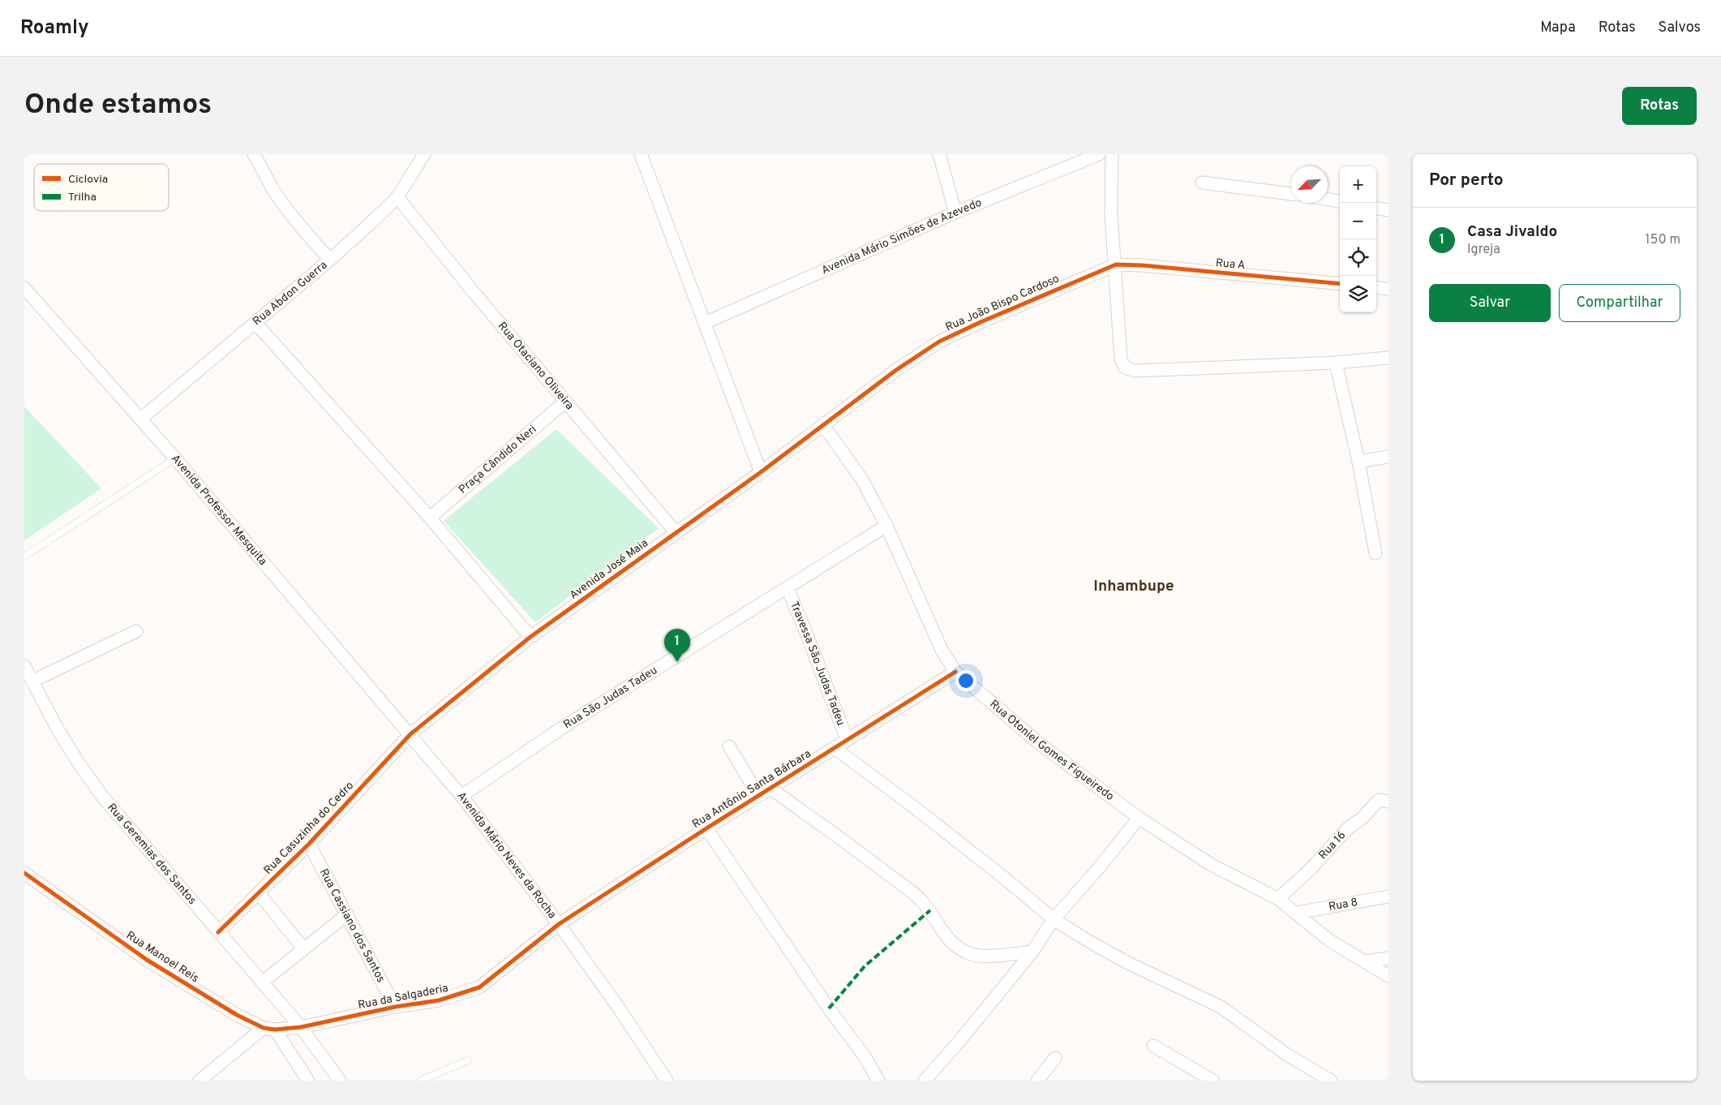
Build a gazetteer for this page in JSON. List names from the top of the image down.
{
  "streets": {
    "street": [
      "Avenida Mário Simões de Azevedo",
      "Rua A",
      "Rua Abdon Guerra",
      "Rua João Bispo Cardoso",
      "Rua Otaciano Oliveira",
      "Praça Cândido Neri",
      "Avenida Professor Mesquita",
      "Avenida José Maia",
      "Travessa São Judas Tadeu",
      "Rua São Judas Tadeu",
      "Rua Otoniel Gomes Figueiredo",
      "Rua Antônio Santa Bárbara",
      "Rua Casuzinha do Cedro",
      "Rua 16",
      "Rua Geremias dos Santos",
      "Avenida Mário Neves da Rocha",
      "Rua 8",
      "Rua Cassiano dos Santos",
      "Rua Manoel Reis",
      "Rua da Salgaderia"
    ]
  },
  "crossings": [
    ["Rua A", "Rua João Bispo Cardoso"],
    ["Rua Abdon Guerra", "Rua Otaciano Oliveira"],
    ["Rua Abdon Guerra", "Avenida Professor Mesquita"],
    ["Rua João Bispo Cardoso", "Avenida José Maia"],
    ["Rua João Bispo Cardoso", "Rua Otoniel Gomes Figueiredo"],
    ["Rua Otaciano Oliveira", "Praça Cândido Neri"],
    ["Rua Otaciano Oliveira", "Avenida José Maia"],
    ["Avenida Professor Mesquita", "Avenida José Maia"],
    ["Avenida Professor Mesquita", "Rua Casuzinha do Cedro"],
    ["Avenida Professor Mesquita", "Avenida Mário Neves da Rocha"],
    ["Avenida José Maia", "Rua Otoniel Gomes Figueiredo"],
    ["Avenida José Maia", "Rua Casuzinha do Cedro"],
    ["Avenida José Maia", "Avenida Mário Neves da Rocha"],
    ["Travessa São Judas Tadeu", "Rua São Judas Tadeu"],
    ["Travessa São Judas Tadeu", "Rua Antônio Santa Bárbara"],
    ["Rua São Judas Tadeu", "Rua Otoniel Gomes Figueiredo"],
    ["Rua São Judas Tadeu", "Avenida Mário Neves da Rocha"],
    ["Rua Otoniel Gomes Figueiredo", "Rua Antônio Santa Bárbara"],
    ["Rua Otoniel Gomes Figueiredo", "Rua 16"],
    ["Rua Otoniel Gomes Figueiredo", "Rua 8"],
    ["Rua Antônio Santa Bárbara", "Avenida Mário Neves da Rocha"],
    ["Rua Antônio Santa Bárbara", "Rua da Salgaderia"],
    ["Rua Casuzinha do Cedro", "Rua Geremias dos Santos"],
    ["Rua Casuzinha do Cedro", "Avenida Mário Neves da Rocha"],
    ["Rua Casuzinha do Cedro", "Rua Cassiano dos Santos"],
    ["Rua Geremias dos Santos", "Rua da Salgaderia"],
    ["Avenida Mário Neves da Rocha", "Rua da Salgaderia"],
    ["Rua Cassiano dos Santos", "Rua da Salgaderia"]
  ],
  "districts": ["Inhambupe"],
  "legend": ["Ciclovia", "Trilha"],
  "north": "bottom left",
  "page": {
    "header": "Roamly",
    "nav": ["Mapa", "Rotas", "Salvos"],
    "buttons": [
      "Rotas",
      ["Salvar", "Compartilhar"]
    ],
    "title": "Onde estamos",
    "heading": "Por perto",
    "map_buttons": ["+", "−"],
    "list": [
      {
        "mark": "1",
        "name": "Casa Jivaldo",
        "note": "Igreja",
        "value": "150 m"
      }
    ],
    "pins": "1"
  }
}
